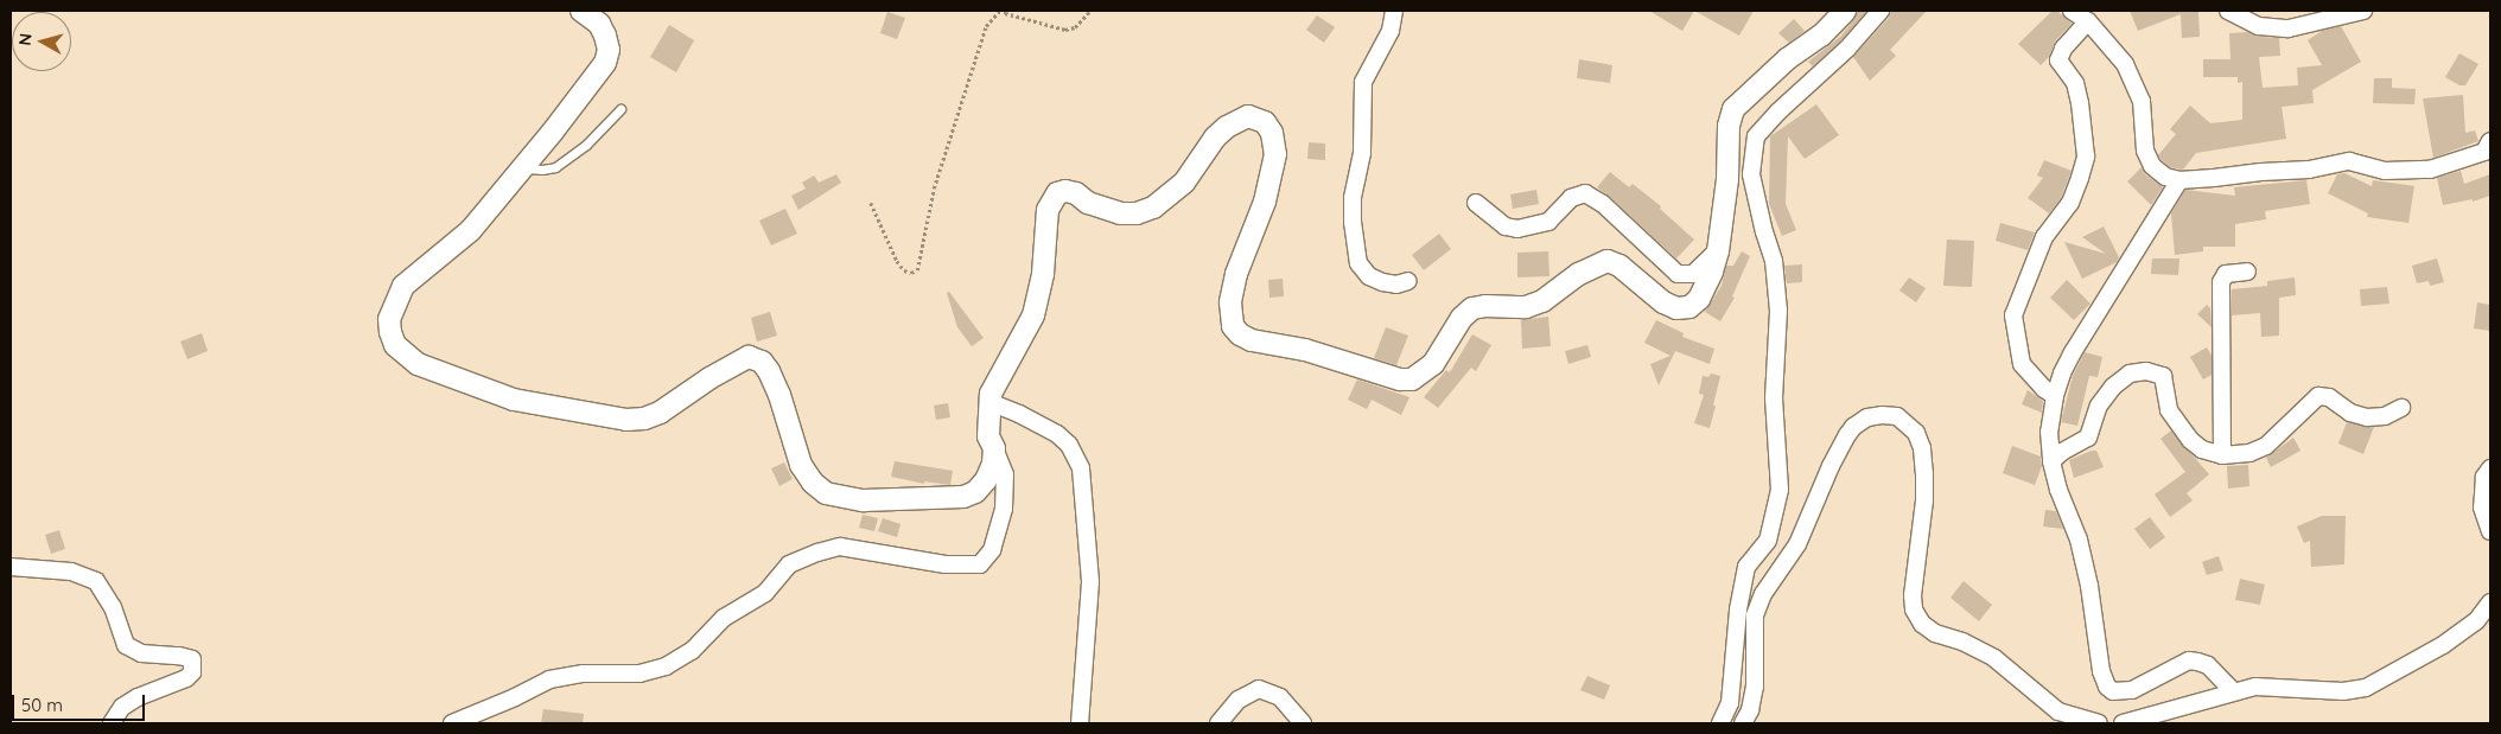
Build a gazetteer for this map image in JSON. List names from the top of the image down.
{
  "scale_bar": "50 m",
  "north": "left"
}
